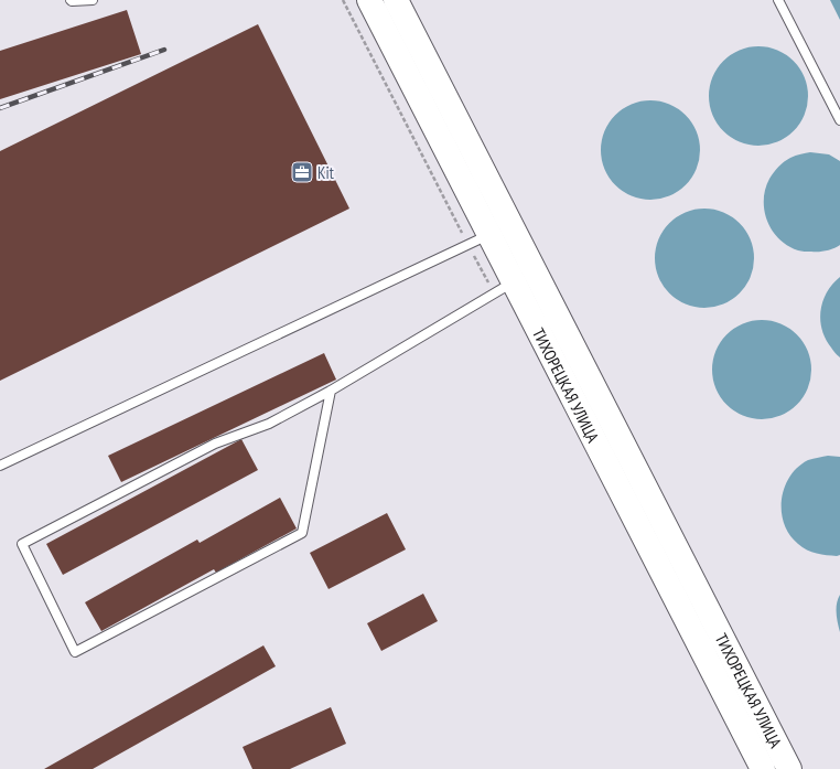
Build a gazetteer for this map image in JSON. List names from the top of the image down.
{
  "streets": {
    "main road": ["ТИХОРЕЦКАЯ УЛИЦА"]
  },
  "places": {
    "office": ["Kit"]
  }
}
